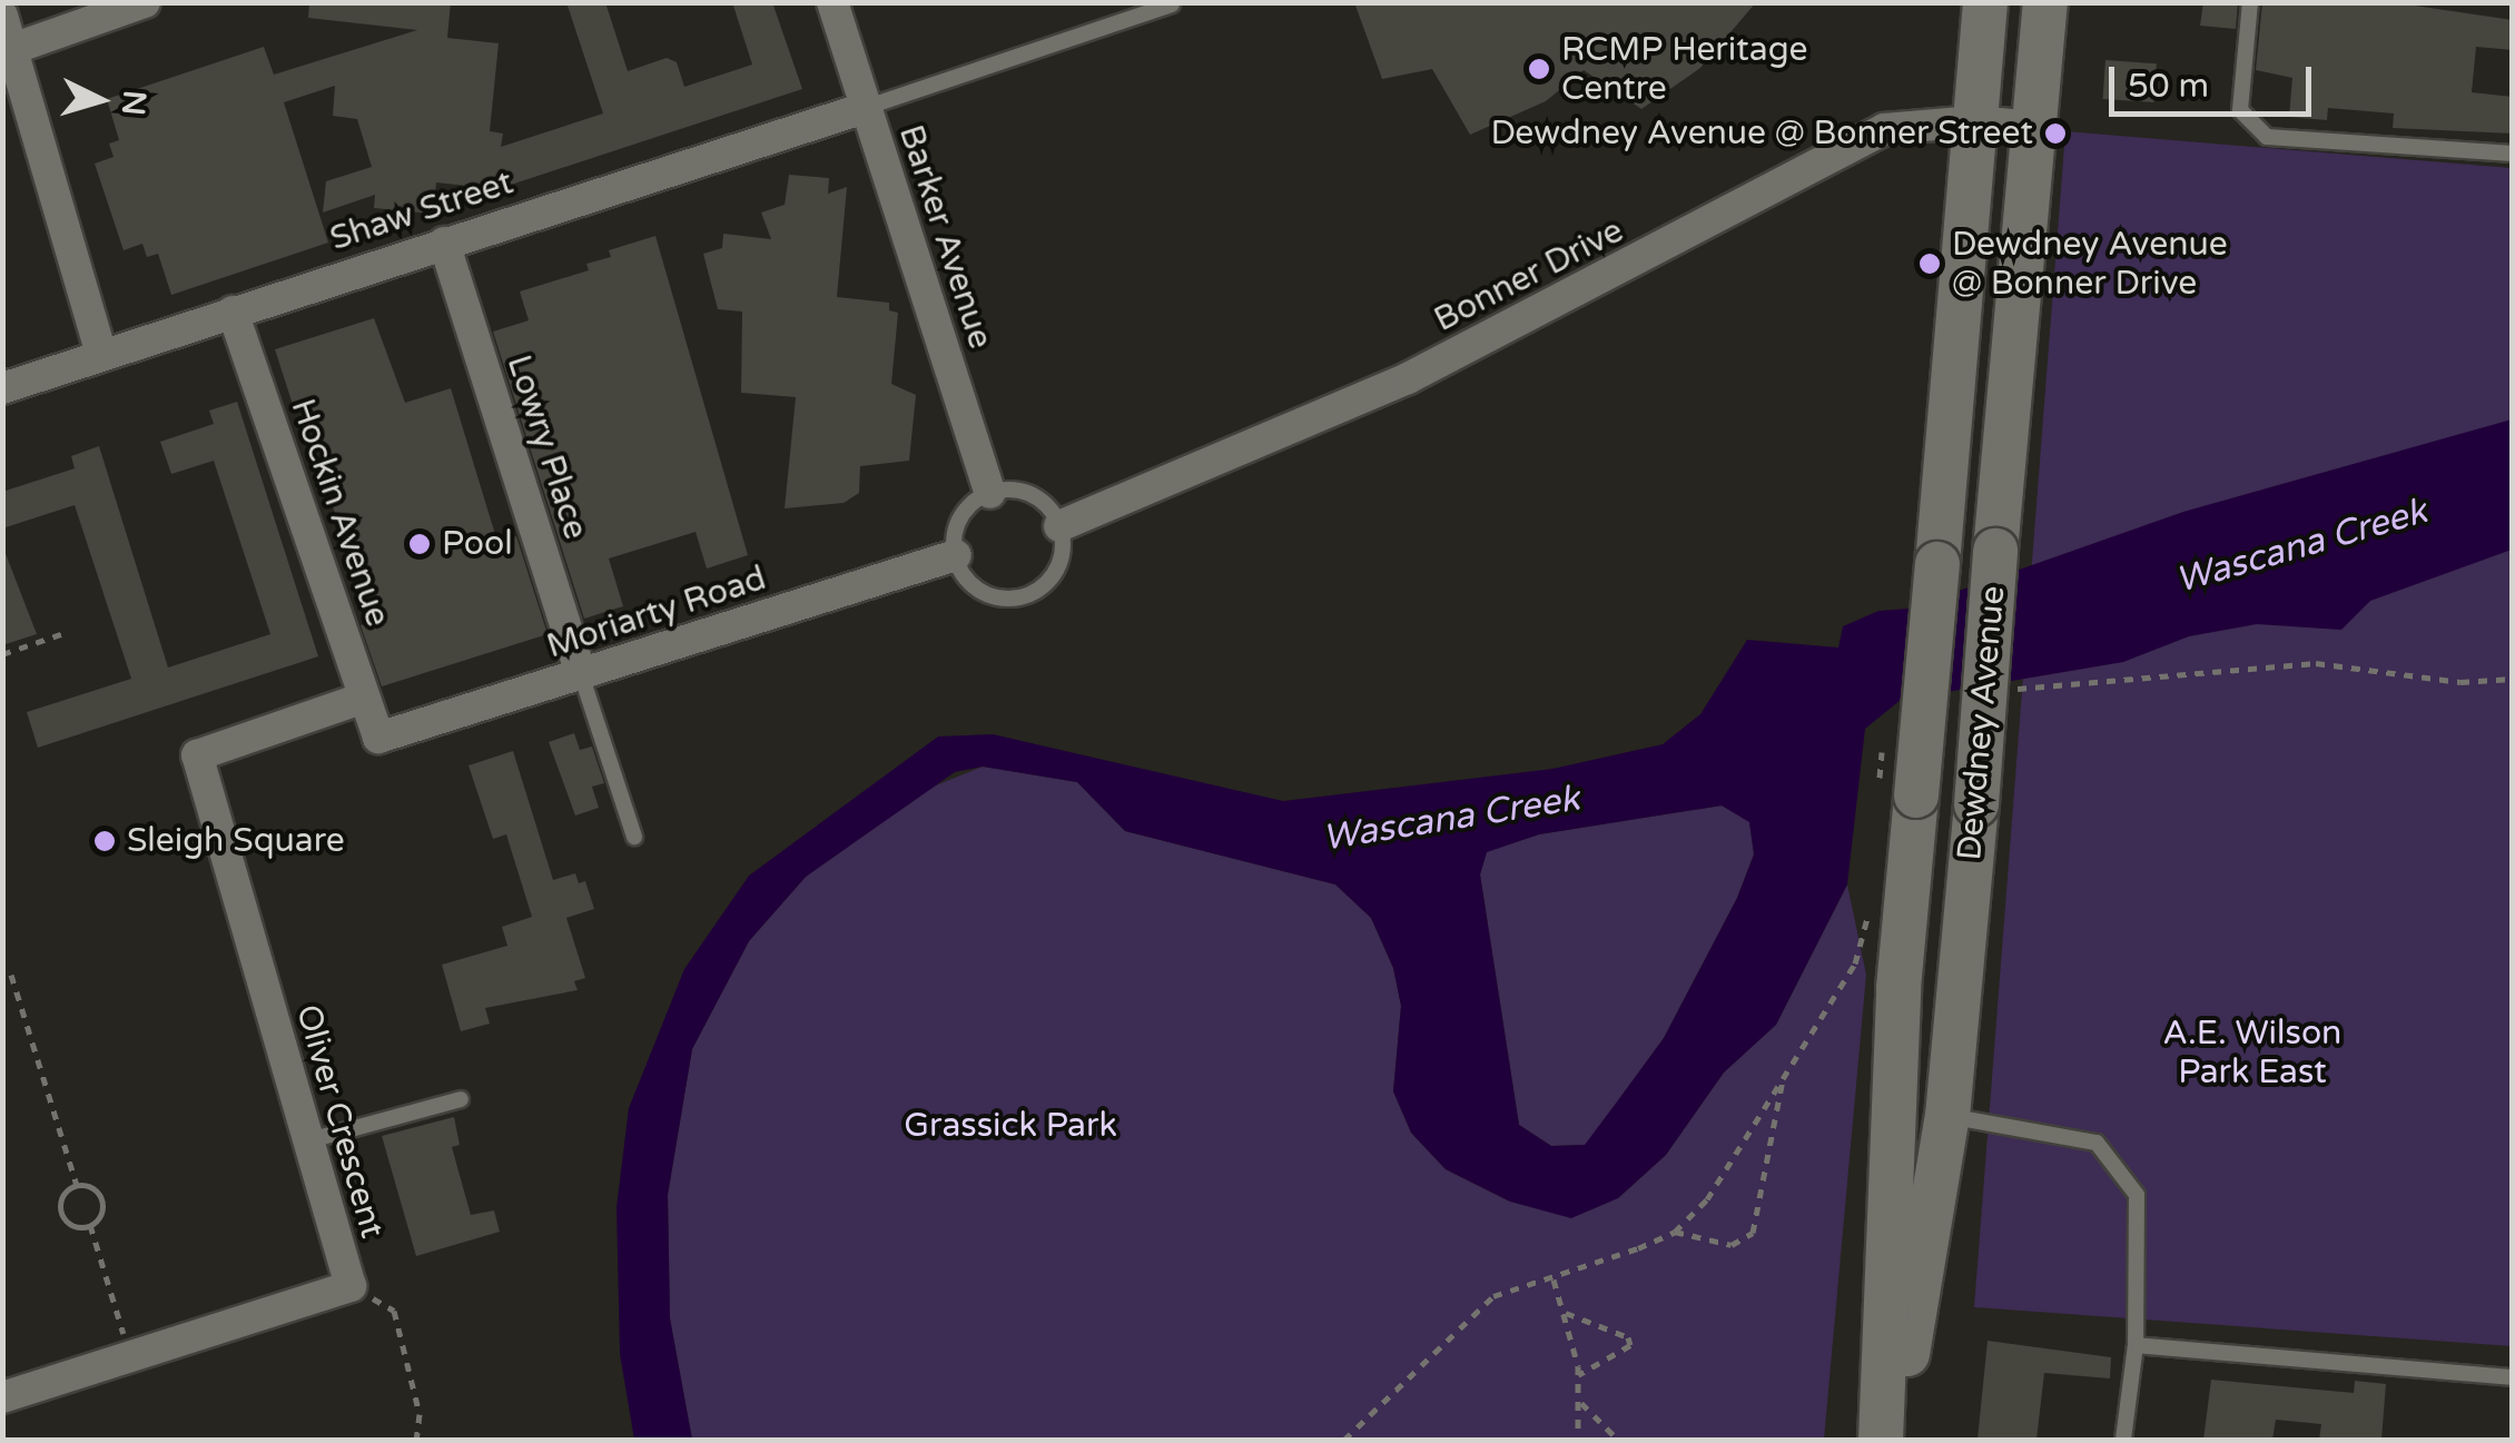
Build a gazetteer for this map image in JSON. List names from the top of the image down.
{
  "streets": {
    "main road": ["Dewdney Avenue"],
    "street": [
      "Shaw Street",
      "Barker Avenue",
      "Bonner Drive",
      "Lowry Place",
      "Hockin Avenue",
      "Moriarty Road",
      "Oliver Crescent"
    ]
  },
  "crossings": [
    ["Shaw Street", "Barker Avenue"],
    ["Shaw Street", "Lowry Place"],
    ["Shaw Street", "Hockin Avenue"],
    ["Barker Avenue", "Bonner Drive"],
    ["Barker Avenue", "Moriarty Road"],
    ["Bonner Drive", "Moriarty Road"],
    ["Bonner Drive", "Dewdney Avenue"],
    ["Lowry Place", "Moriarty Road"],
    ["Hockin Avenue", "Moriarty Road"],
    ["Hockin Avenue", "Oliver Crescent"]
  ],
  "water": ["Wascana Creek"],
  "parks": ["A.E. Wilson Park East", "Grassick Park"],
  "places": [
    "RCMP Heritage Centre",
    "Dewdney Avenue @ Bonner Street",
    "Dewdney Avenue @ Bonner Drive",
    "Pool",
    "Sleigh Square"
  ],
  "scale_bar": "50 m",
  "north": "right"
}
